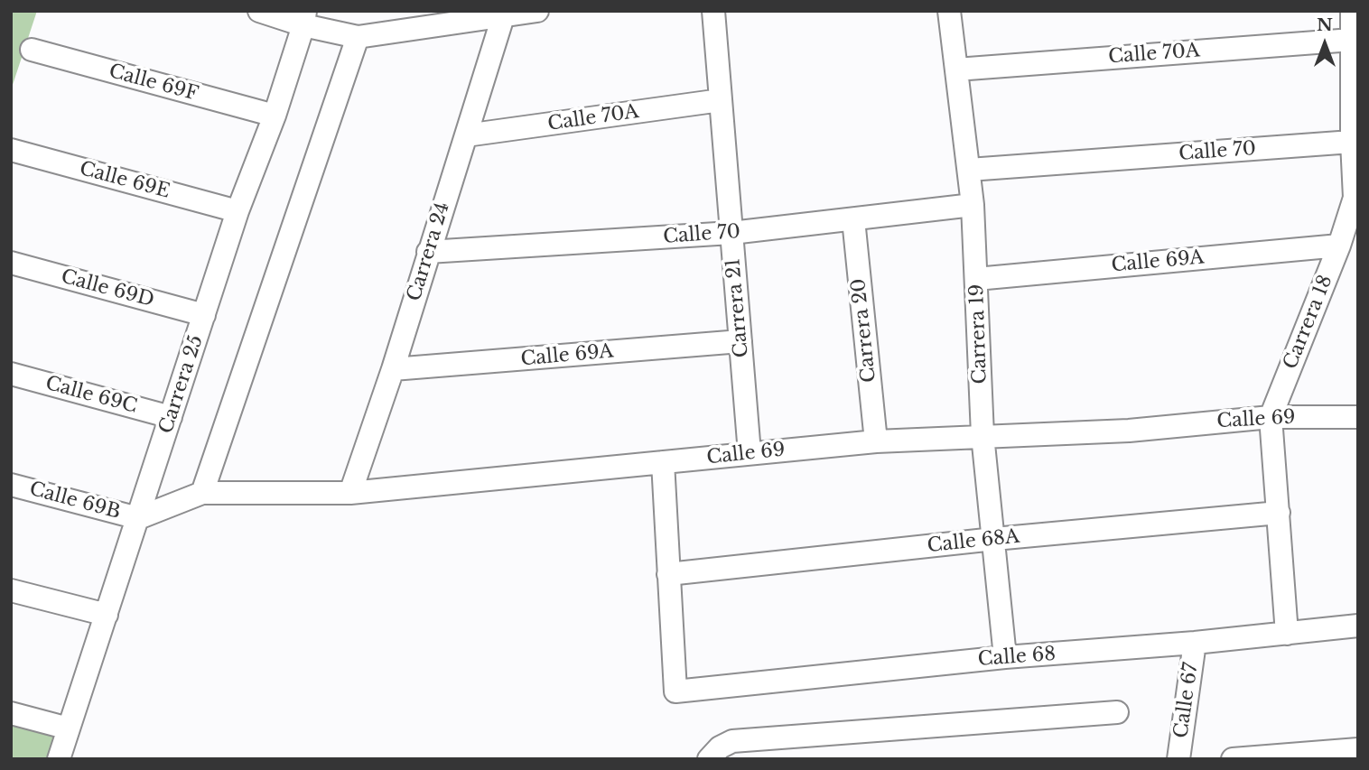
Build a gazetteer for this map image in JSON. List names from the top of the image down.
{
  "streets": {
    "street": [
      "Calle 70A",
      "Calle 69F",
      "Calle 70",
      "Calle 69E",
      "Carrera 24",
      "Calle 69A",
      "Calle 69D",
      "Carrera 21",
      "Carrera 18",
      "Carrera 20",
      "Carrera 19",
      "Carrera 25",
      "Calle 69C",
      "Calle 69",
      "Calle 69B",
      "Calle 68A",
      "Calle 68",
      "Calle 67"
    ]
  },
  "crossings": [
    ["Calle 70A", "Carrera 24"],
    ["Calle 70A", "Carrera 21"],
    ["Calle 70A", "Carrera 18"],
    ["Calle 70A", "Carrera 19"],
    ["Calle 69F", "Carrera 25"],
    ["Calle 70", "Carrera 24"],
    ["Calle 70", "Carrera 21"],
    ["Calle 70", "Carrera 18"],
    ["Calle 70", "Carrera 20"],
    ["Calle 70", "Carrera 19"],
    ["Calle 69E", "Carrera 25"],
    ["Carrera 24", "Calle 69A"],
    ["Carrera 24", "Calle 69"],
    ["Calle 69A", "Carrera 21"],
    ["Calle 69A", "Carrera 18"],
    ["Calle 69A", "Carrera 19"],
    ["Calle 69D", "Carrera 25"],
    ["Carrera 21", "Calle 69"],
    ["Carrera 18", "Calle 69"],
    ["Carrera 18", "Calle 68A"],
    ["Carrera 18", "Calle 68"],
    ["Carrera 20", "Calle 69"],
    ["Carrera 19", "Calle 69"],
    ["Carrera 19", "Calle 68A"],
    ["Carrera 19", "Calle 68"],
    ["Carrera 25", "Calle 69C"],
    ["Carrera 25", "Calle 69"],
    ["Carrera 25", "Calle 69B"],
    ["Calle 69", "Calle 69B"],
    ["Calle 68A", "Calle 68"],
    ["Calle 68", "Calle 67"]
  ],
  "north": "top"
}
